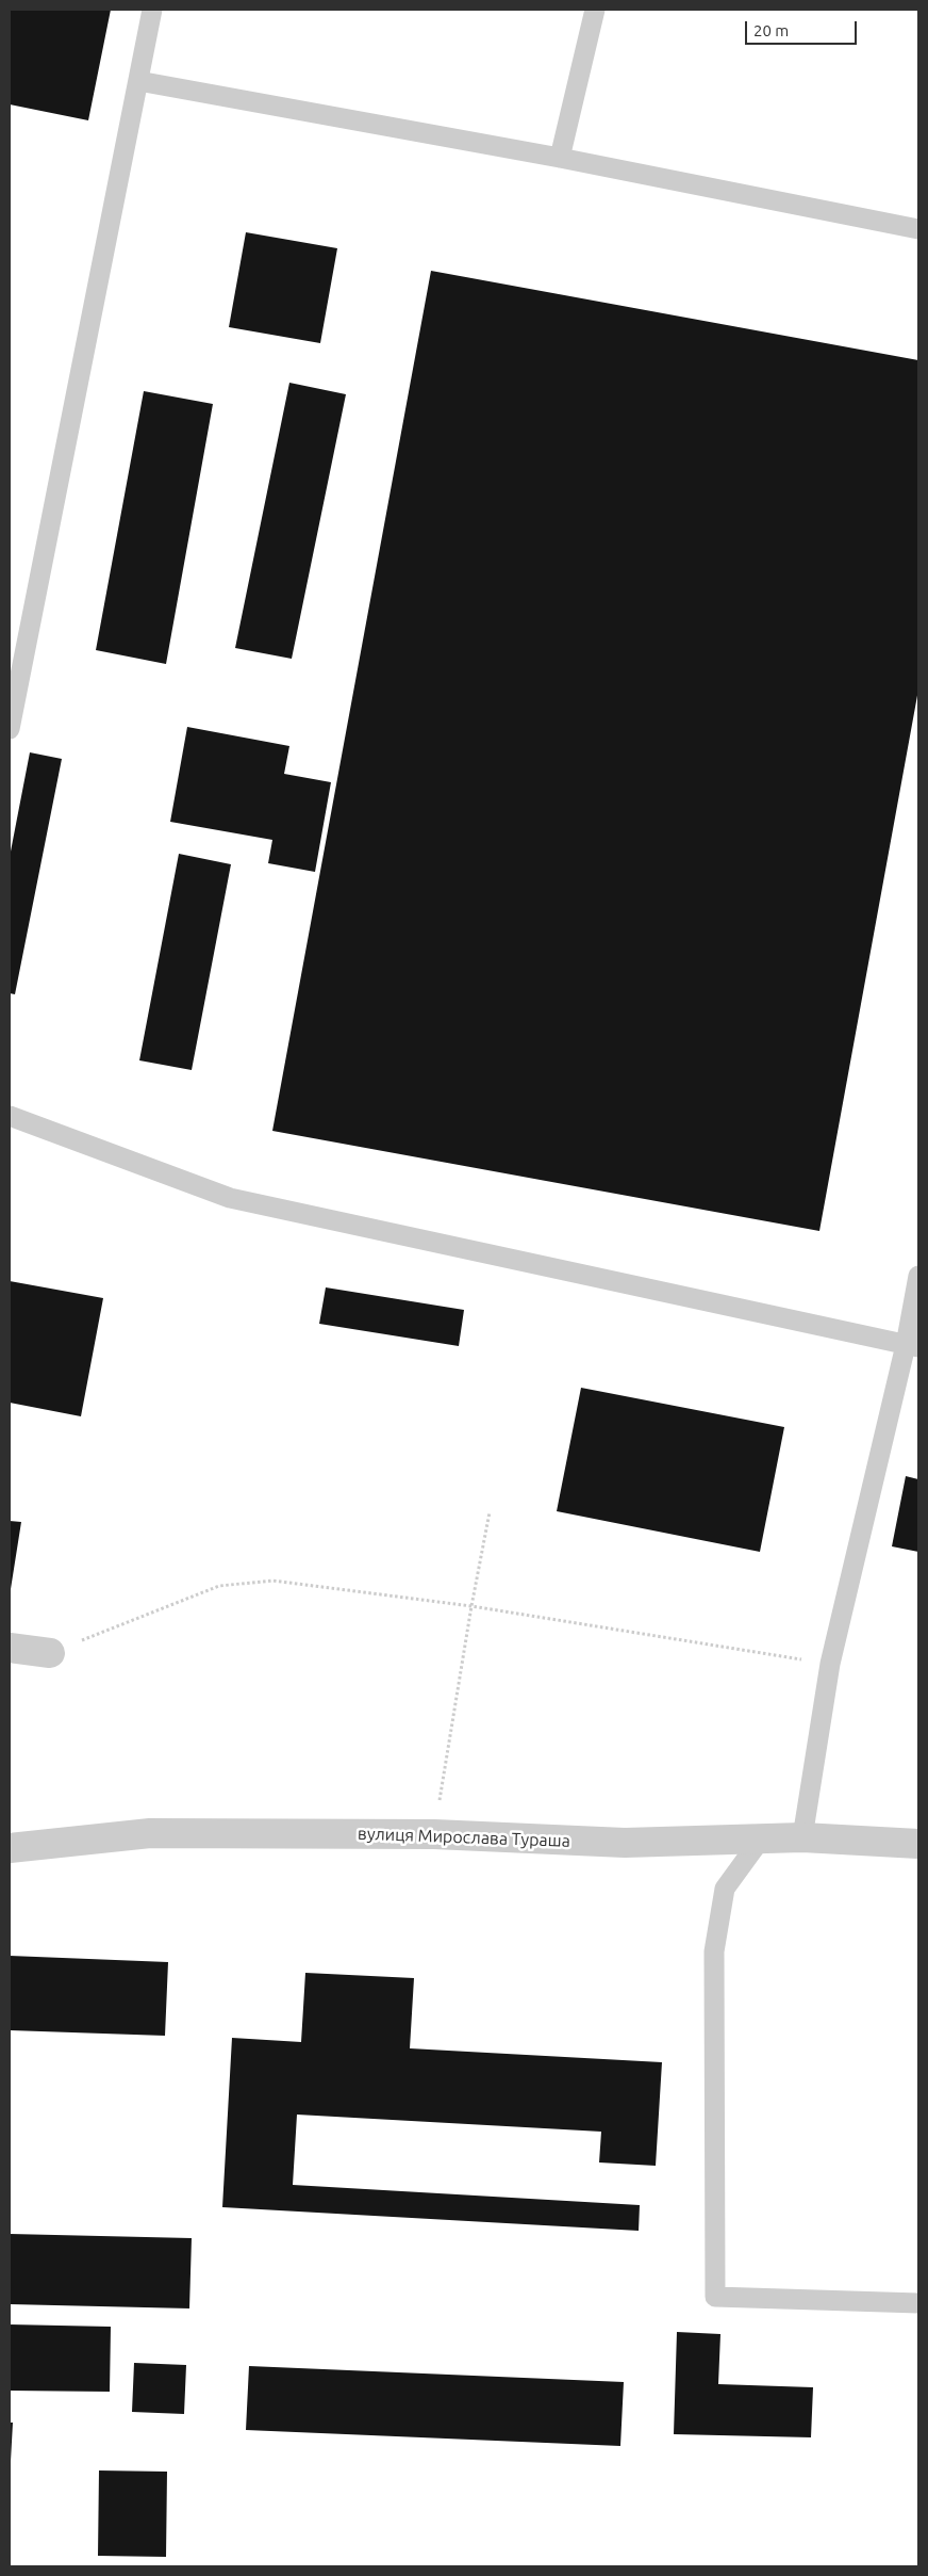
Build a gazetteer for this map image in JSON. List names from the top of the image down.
{
  "streets": {
    "street": ["вулиця Мирослава Тураша"]
  },
  "scale_bar": "20 m"
}
